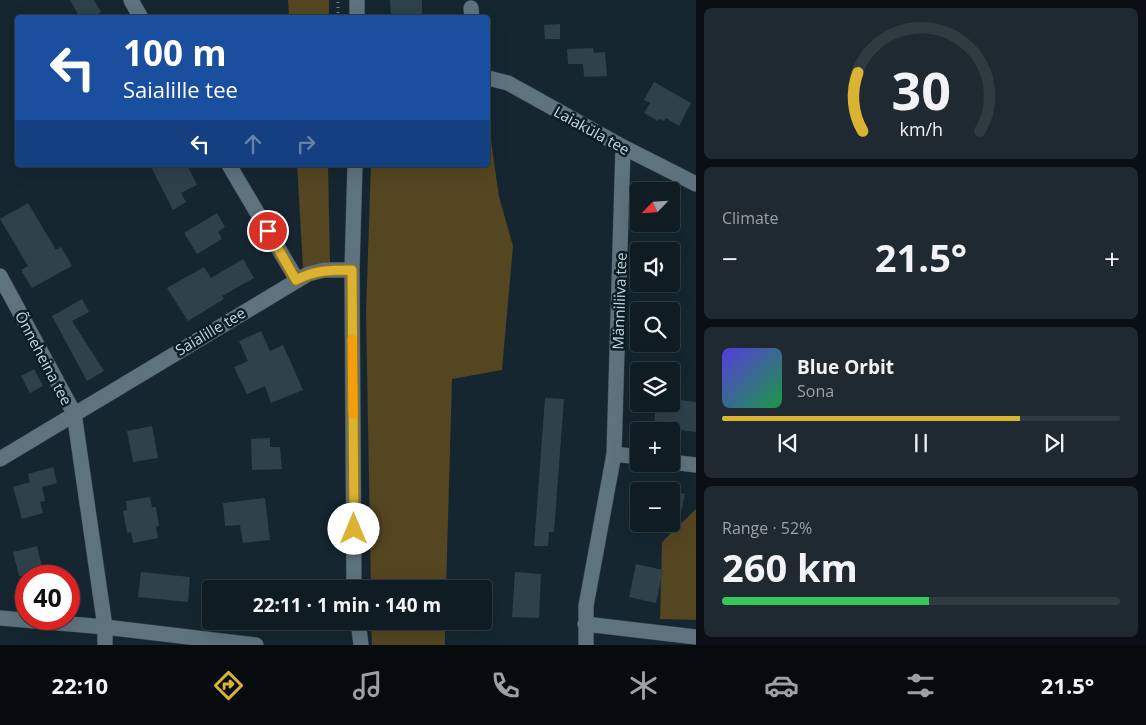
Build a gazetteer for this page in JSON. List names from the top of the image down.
{
  "streets": {
    "street": [
      "Laiaküla tee",
      "Männiliiva tee",
      "Saialille tee",
      "Õnneheina tee"
    ]
  },
  "crossings": [
    ["Laiaküla tee", "Männiliiva tee"],
    ["Saialille tee", "Õnneheina tee"]
  ],
  "north": "bottom left",
  "page": {
    "turn": ["100 m", "Saialille tee"],
    "tile": [
      "Climate",
      ["Range · 52%", "260 km"]
    ],
    "map_buttons": ["+", "−"],
    "heat": ["−", "21.5°", "+"],
    "song": ["Blue Orbit", "Sona"],
    "limit": "40",
    "trip": "22:11 · 1 min · 140 m",
    "tabs": ["22:10", "21.5°"],
    "gauge": ["30", "km/h"]
  }
}
